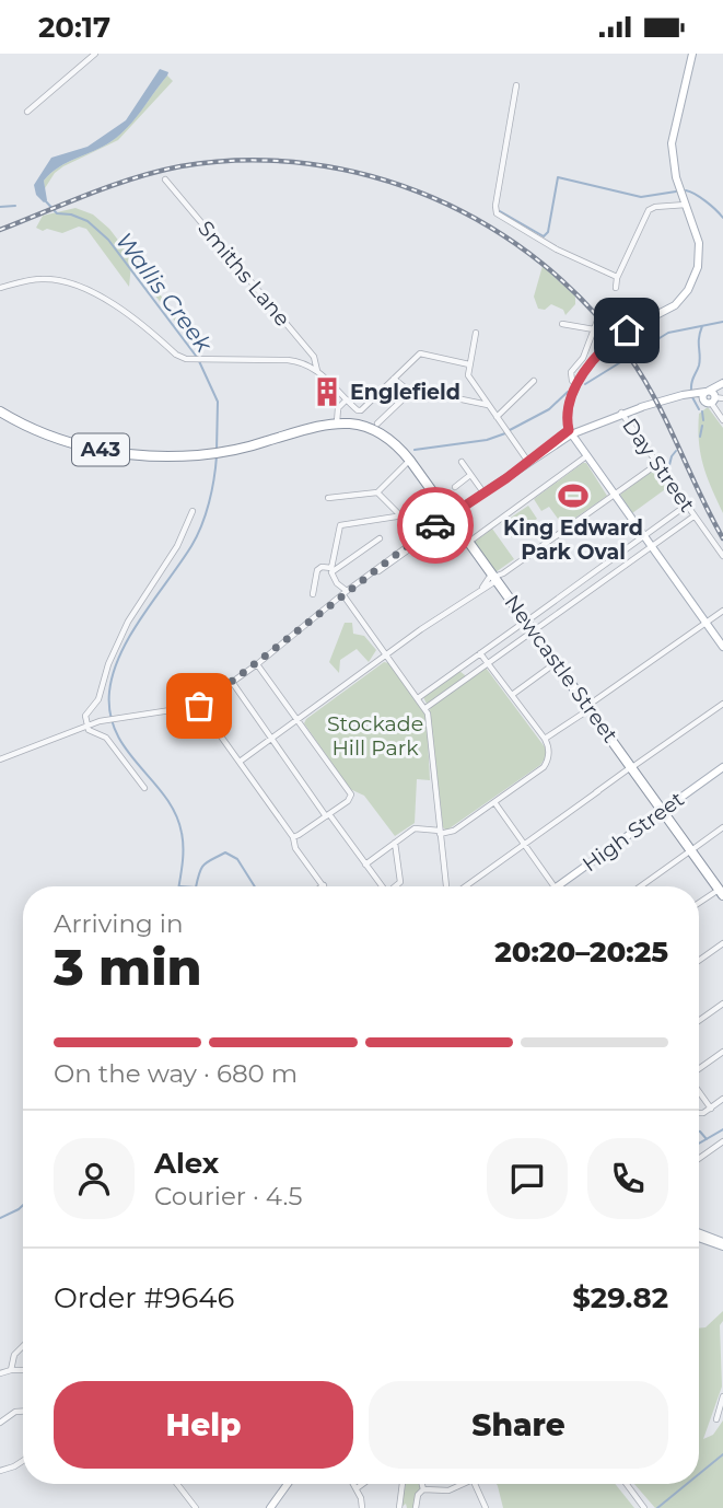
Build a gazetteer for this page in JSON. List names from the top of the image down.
{
  "streets": {
    "highway": ["A43", "Newcastle Street"],
    "main road": ["High Street"],
    "street": ["Smiths Lane", "Day Street"]
  },
  "crossings": [
    ["A43", "Newcastle Street"],
    ["Newcastle Street", "High Street"]
  ],
  "water": ["Wallis Creek"],
  "parks": ["Stockade Hill Park"],
  "places": {
    "building": ["Englefield"],
    "sports": ["King Edward Park Oval"]
  },
  "page": {
    "status": "20:17",
    "heading": ["3 min", "Arriving in", "20:20–20:25"],
    "panel": [
      "Alex",
      "Courier · 4.5",
      "Order #9646",
      "$29.82"
    ],
    "bar": "On the way · 680 m",
    "buttons": ["Help", "Share"]
  }
}
